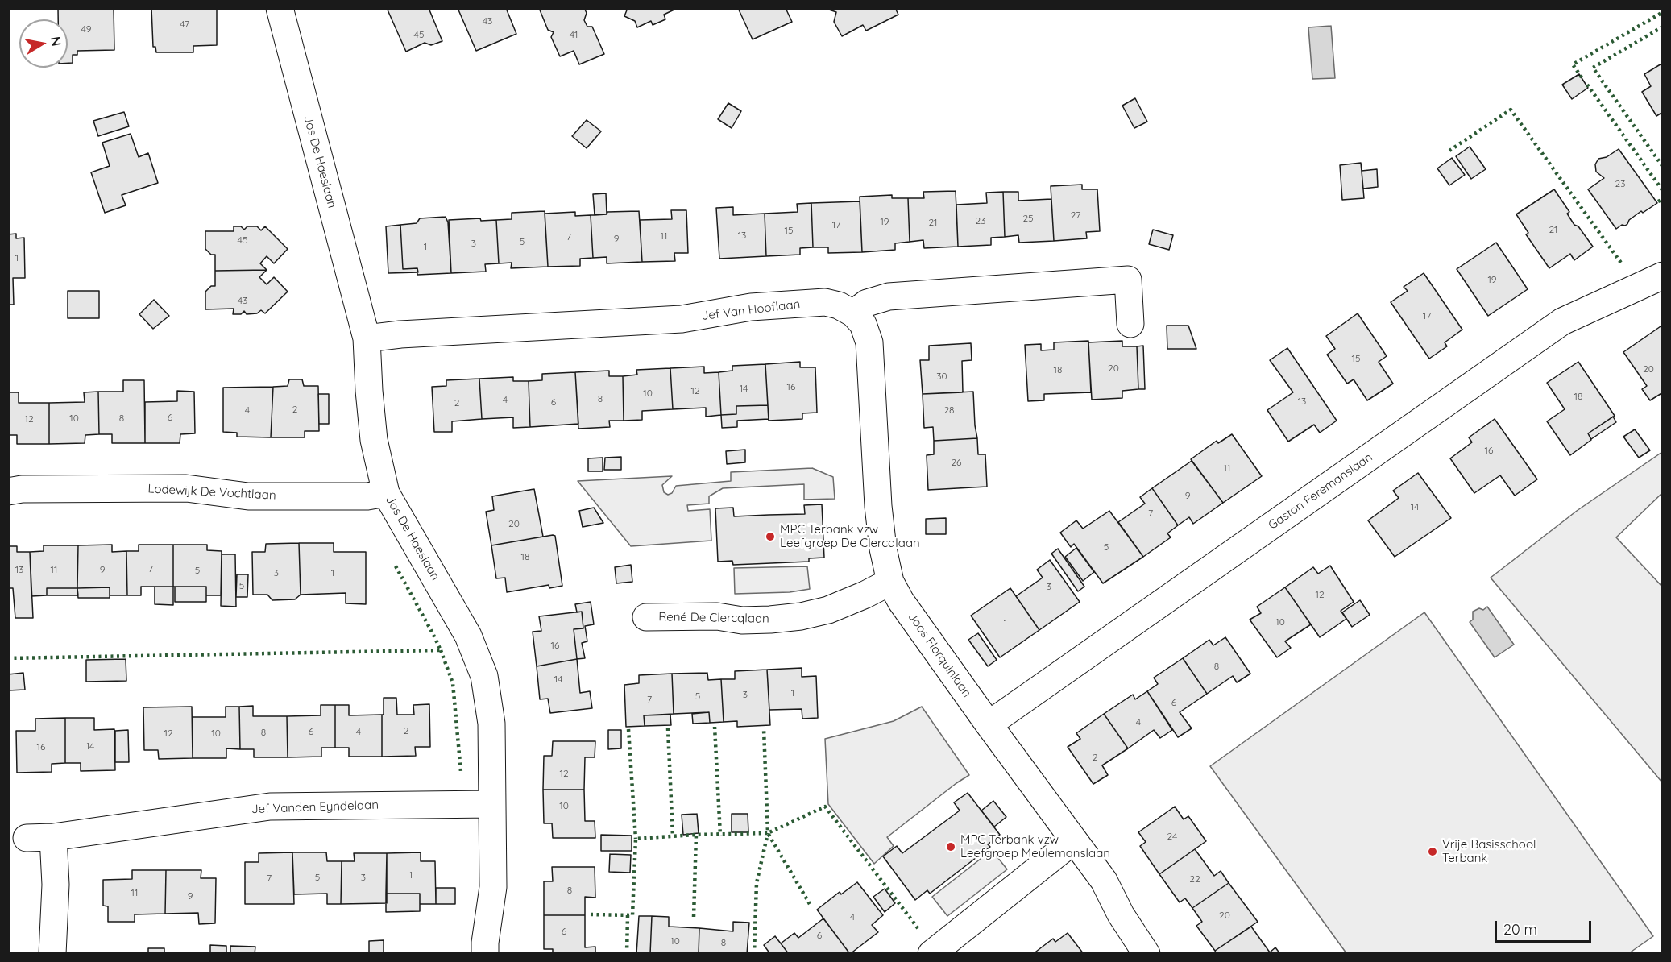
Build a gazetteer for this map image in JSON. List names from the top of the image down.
{
  "streets": {
    "street": [
      "Jos De Haeslaan",
      "Jef Van Hooflaan",
      "Gaston Feremanslaan",
      "Lodewijk De Vochtlaan",
      "René De Clercqlaan",
      "Joos Florquinlaan",
      "Jef Vanden Eyndelaan"
    ]
  },
  "crossings": [
    ["Jos De Haeslaan", "Jef Van Hooflaan"],
    ["Jos De Haeslaan", "Lodewijk De Vochtlaan"],
    ["Jos De Haeslaan", "Jef Vanden Eyndelaan"],
    ["Jef Van Hooflaan", "Joos Florquinlaan"],
    ["Gaston Feremanslaan", "Joos Florquinlaan"],
    ["René De Clercqlaan", "Joos Florquinlaan"]
  ],
  "places": ["MPC Terbank vzw Leefgroep De Clercqlaan", "MPC Terbank vzw Leefgroep Meulemanslaan", "Vrije Basisschool Terbank"],
  "house_numbers": [
    "43",
    "47",
    "49",
    "45",
    "41",
    "23",
    "27",
    "25",
    "23",
    "19",
    "21",
    "17",
    "21",
    "15",
    "13",
    "11",
    "7",
    "9",
    "45",
    "5",
    "3",
    "1",
    "1",
    "19",
    "43",
    "17",
    "15",
    "20",
    "20",
    "18",
    "30",
    "16",
    "14",
    "12",
    "10",
    "18",
    "8",
    "4",
    "13",
    "6",
    "2",
    "2",
    "4",
    "28",
    "6",
    "10",
    "8",
    "12",
    "16",
    "26",
    "11",
    "9",
    "14",
    "7",
    "20",
    "5",
    "18",
    "7",
    "13",
    "11",
    "9",
    "5",
    "3",
    "1",
    "5",
    "3",
    "12",
    "10",
    "1",
    "16",
    "8",
    "14",
    "1",
    "3",
    "5",
    "7",
    "6",
    "4",
    "2",
    "6",
    "4",
    "8",
    "12",
    "10",
    "14",
    "16",
    "2",
    "12",
    "10",
    "24",
    "1",
    "5",
    "3",
    "7",
    "22",
    "8",
    "11",
    "9",
    "20",
    "4",
    "6",
    "6",
    "10",
    "8"
  ],
  "scale_bar": "20 m",
  "north": "right"
}
